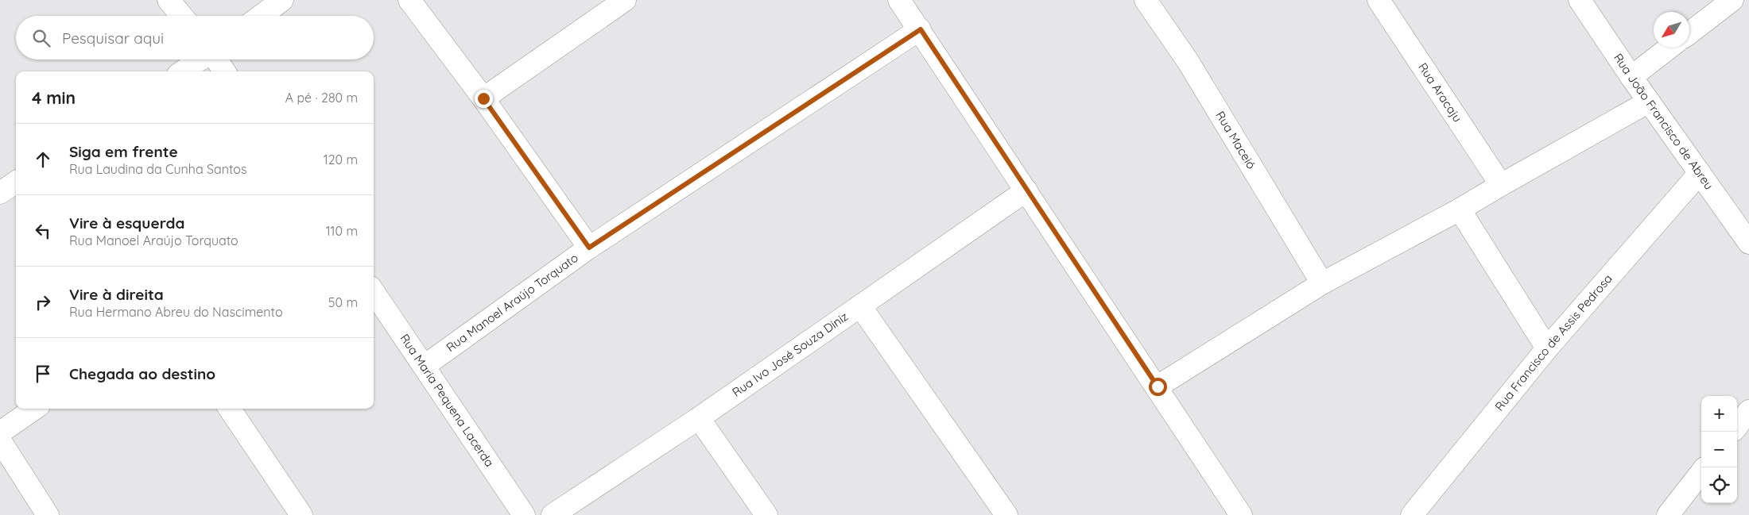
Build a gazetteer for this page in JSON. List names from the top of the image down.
{
  "streets": {
    "street": [
      "Rua Aracaju",
      "Rua João Francisco de Abreu",
      "Rua Maceió",
      "Rua Manoel Araújo Torquato",
      "Rua Francisco de Assis Pedrosa",
      "Rua Ivo José Souza Diniz",
      "Rua Maria Pequena Lacerda"
    ]
  },
  "crossings": [
    ["Rua João Francisco de Abreu", "Rua Francisco de Assis Pedrosa"],
    ["Rua Manoel Araújo Torquato", "Rua Maria Pequena Lacerda"]
  ],
  "north": "bottom left",
  "page": {
    "search": "Pesquisar aqui",
    "heading": ["4 min", "A pé · 280 m"],
    "list": [
      ["Siga em frente", "Rua Laudina da Cunha Santos", "120 m"],
      ["Vire à esquerda", "Rua Manoel Araújo Torquato", "110 m"],
      ["Vire à direita", "Rua Hermano Abreu do Nascimento", "50 m"],
      "Chegada ao destino"
    ],
    "map_buttons": ["+", "−"]
  }
}
